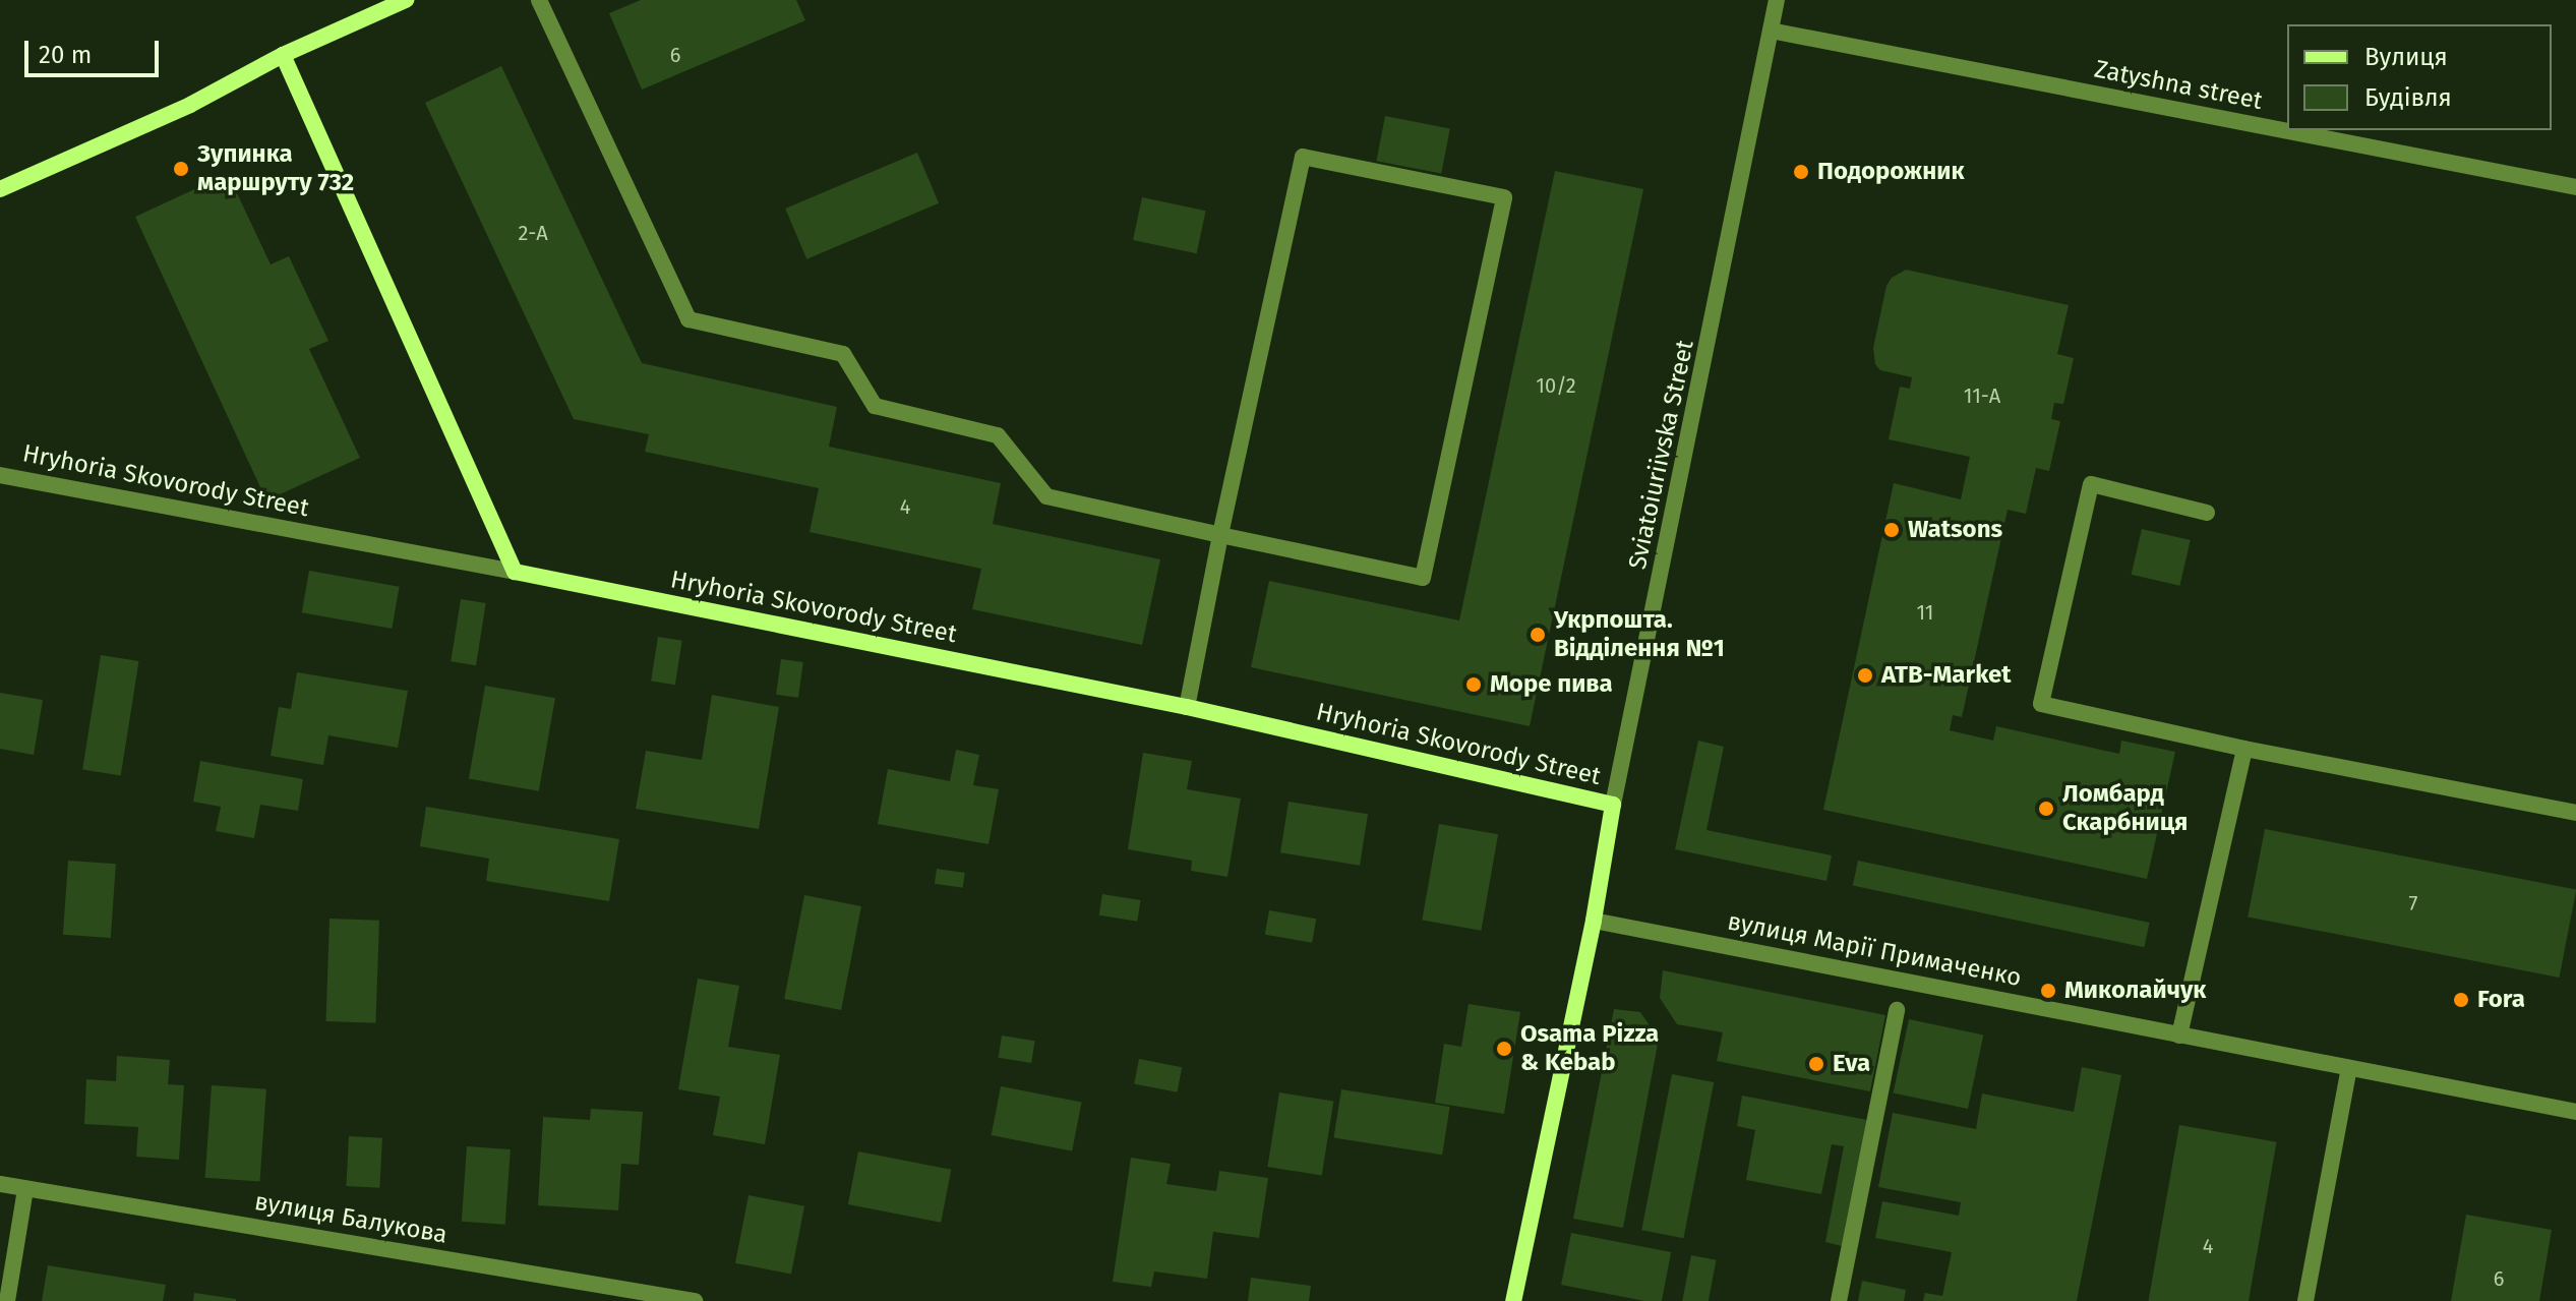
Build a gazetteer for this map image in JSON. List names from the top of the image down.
{
  "streets": {
    "street": [
      "Zatyshna street",
      "Sviatoiuriivska Street",
      "Hryhoria Skovorody Street",
      "вулиця Марії Примаченко",
      "вулиця Балукова"
    ]
  },
  "crossings": [
    ["Zatyshna street", "Sviatoiuriivska Street"],
    ["Sviatoiuriivska Street", "Hryhoria Skovorody Street"],
    ["Sviatoiuriivska Street", "вулиця Марії Примаченко"]
  ],
  "places": [
    "Зупинка маршруту 732",
    "Подорожник",
    "Watsons",
    "Укрпошта. Відділення №1",
    "ATB-Market",
    "Море пива",
    "Ломбард Скарбниця",
    "Миколайчук",
    "Fora",
    "Osama Pizza & Kebab",
    "Eva"
  ],
  "house_numbers": [
    "6",
    "2-А",
    "10/2",
    "11-А",
    "4",
    "11",
    "7",
    "4",
    "6"
  ],
  "legend": ["Вулиця", "Будівля"],
  "scale_bar": "20 m"
}
